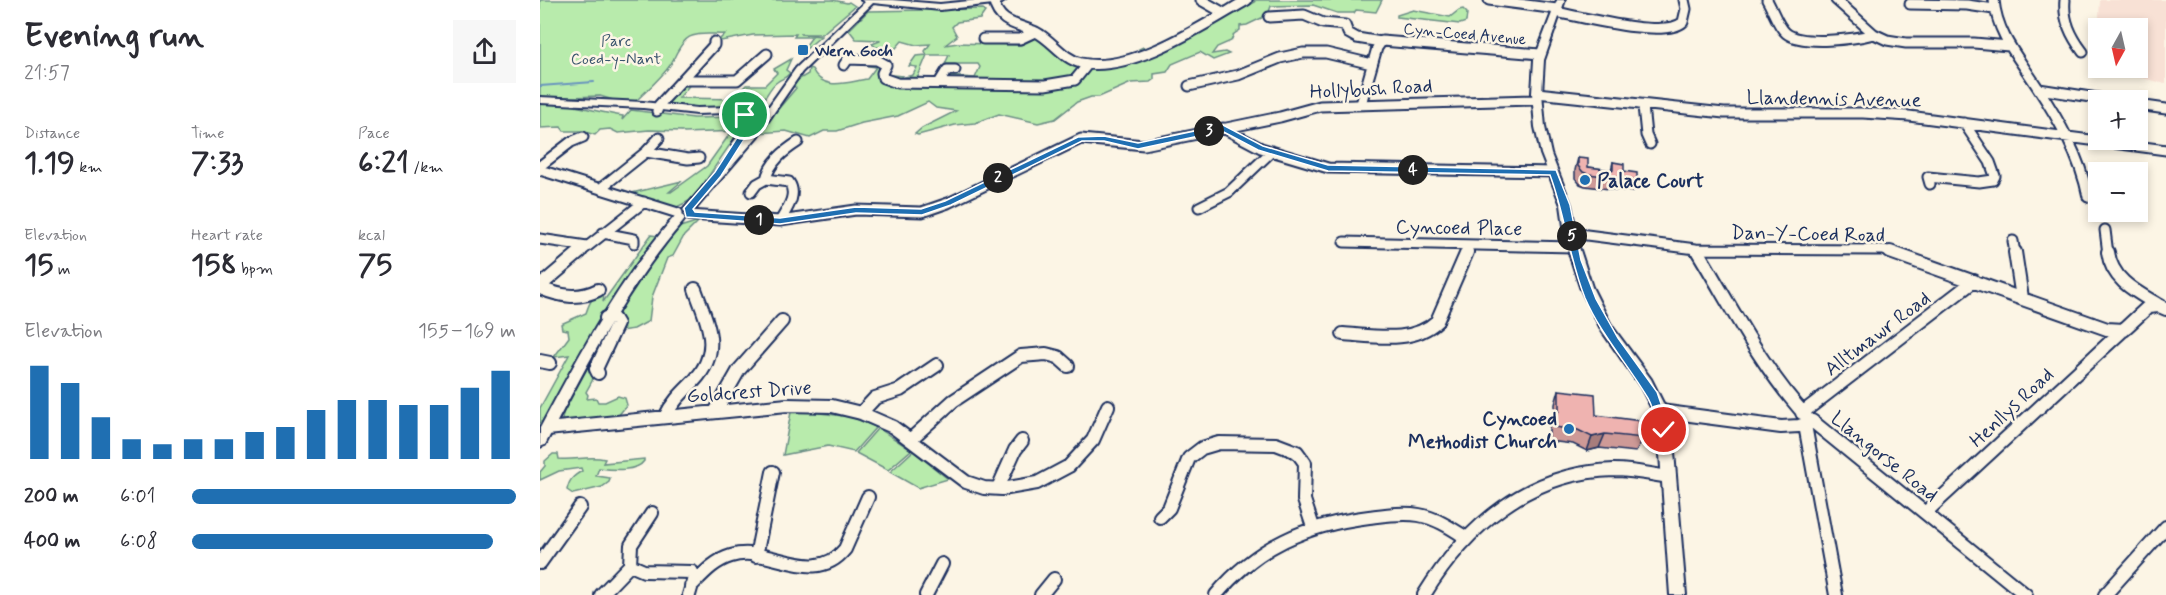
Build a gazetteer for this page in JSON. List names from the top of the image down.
{
  "streets": {
    "street": [
      "Cyn-Coed Avenue",
      "Hollybush Road",
      "Llandennis Avenue",
      "Cyncoed Place",
      "Dan-Y-Coed Road",
      "Alltmawr Road",
      "Goldcrest Drive",
      "Henllys Road",
      "Llangorse Road"
    ]
  },
  "crossings": [
    ["Cyn-Coed Avenue", "Hollybush Road"],
    ["Hollybush Road", "Llandennis Avenue"],
    ["Dan-Y-Coed Road", "Alltmawr Road"],
    ["Dan-Y-Coed Road", "Henllys Road"],
    ["Alltmawr Road", "Llangorse Road"],
    ["Henllys Road", "Llangorse Road"]
  ],
  "parks": ["Parc Coed-y-Nant"],
  "places": {
    "transit": ["Wern Goch"],
    "other": ["Palace Court", "Cyncoed Methodist Church"]
  },
  "north": "bottom",
  "page": {
    "heading": ["Evening run", "21:57"],
    "map_buttons": ["+", "−"],
    "stats": [
      ["Distance", "1.19 km"],
      ["Time", "7:33"],
      ["Pace", "6:21 /km"],
      ["Elevation", "15 m"],
      ["Heart rate", "158 bpm"],
      ["kcal", "75"]
    ],
    "pins": [
      "3",
      "4",
      "2",
      "1",
      "5"
    ],
    "chart": ["Elevation", "155–169 m"],
    "list": [
      {
        "name": "200 m",
        "note": "6:01"
      },
      {
        "name": "400 m",
        "note": "6:08"
      }
    ]
  }
}
